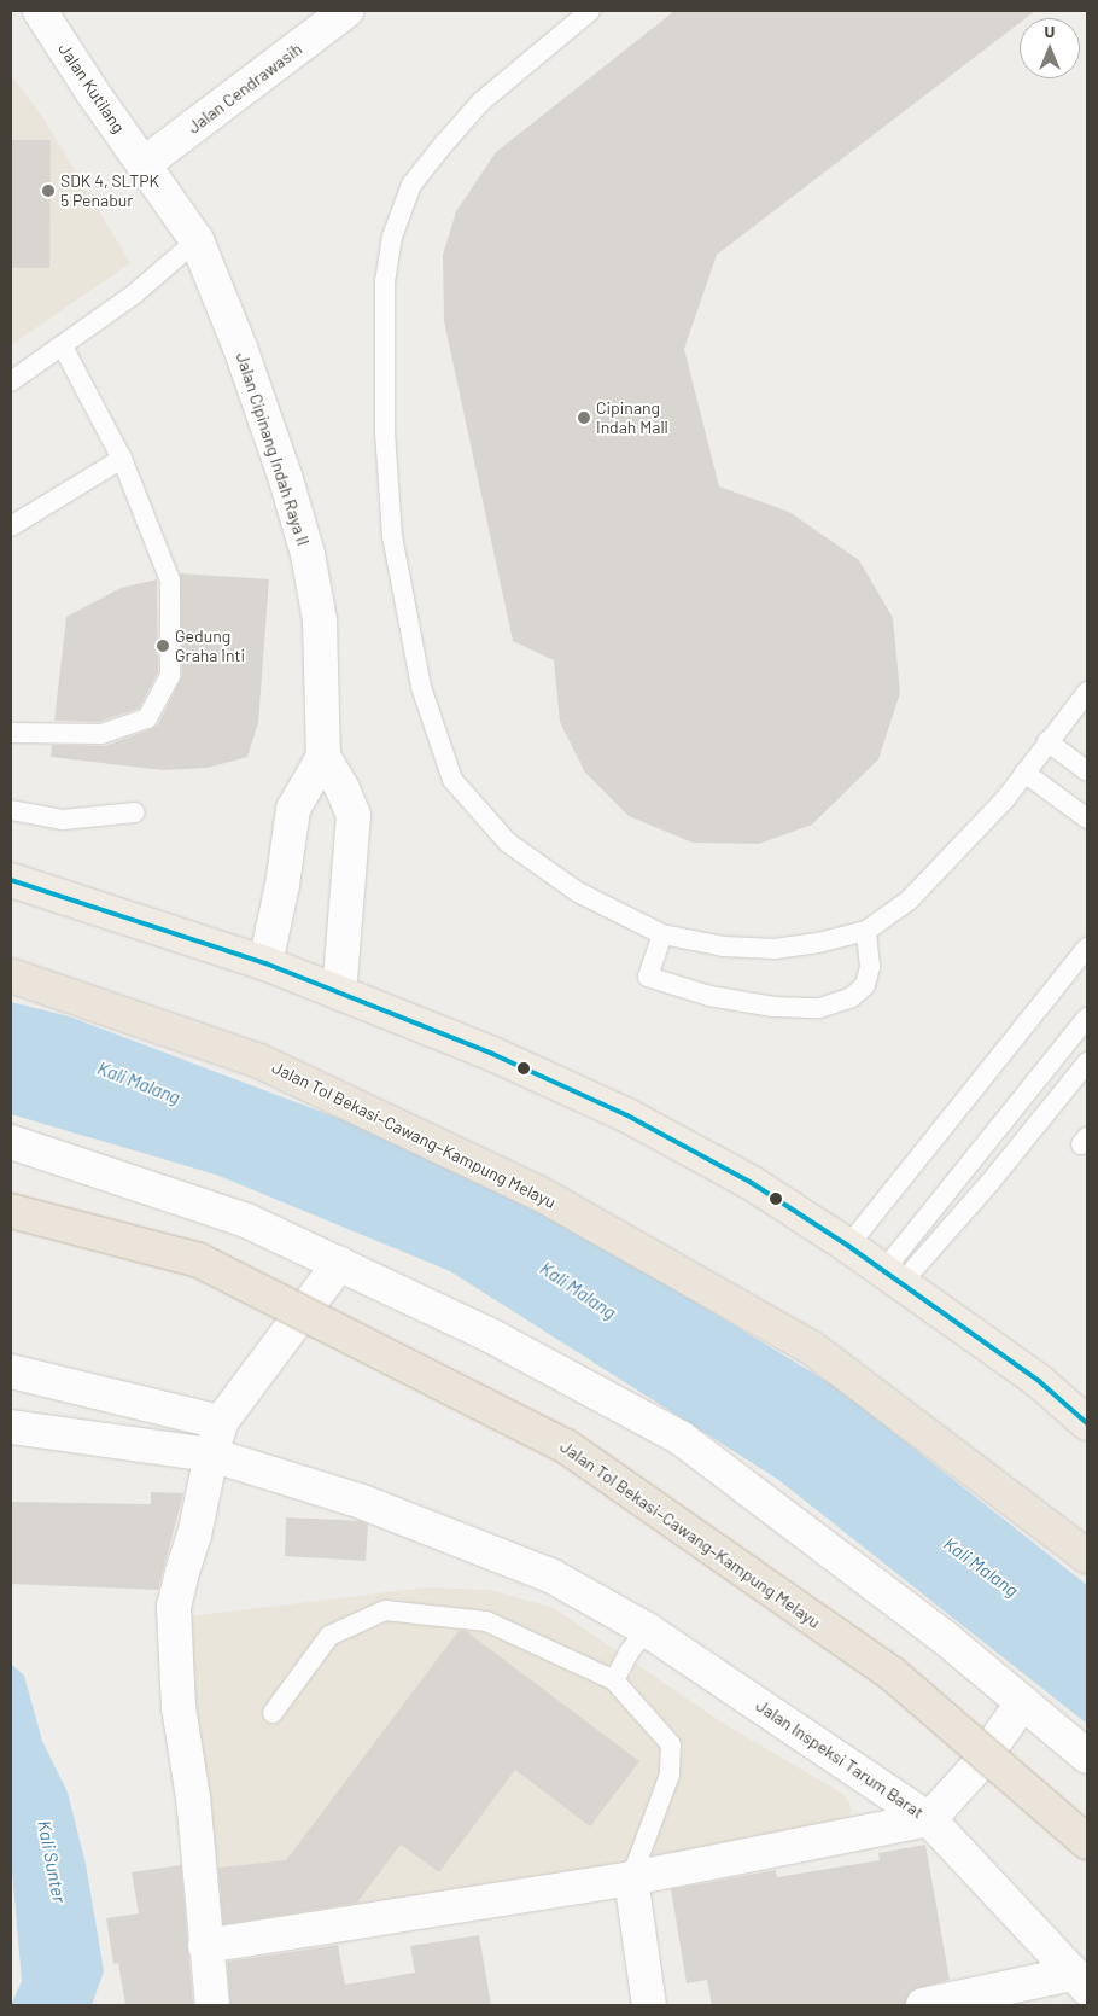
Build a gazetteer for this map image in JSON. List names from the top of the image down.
{
  "streets": {
    "highway": ["Jalan Tol Bekasi–Cawang–Kampung Melayu"],
    "street": [
      "Jalan Kutilang",
      "Jalan Cendrawasih",
      "Jalan Cipinang Indah Raya II",
      "Jalan Inspeksi Tarum Barat"
    ]
  },
  "crossings": [
    ["Jalan Kutilang", "Jalan Cendrawasih"],
    ["Jalan Kutilang", "Jalan Cipinang Indah Raya II"],
    ["Jalan Cendrawasih", "Jalan Cipinang Indah Raya II"]
  ],
  "water": ["Kali Malang", "Kali Sunter"],
  "places": ["SDK 4, SLTPK 5 Penabur", "Cipinang Indah Mall", "Gedung Graha Inti"],
  "north": "top"
}
